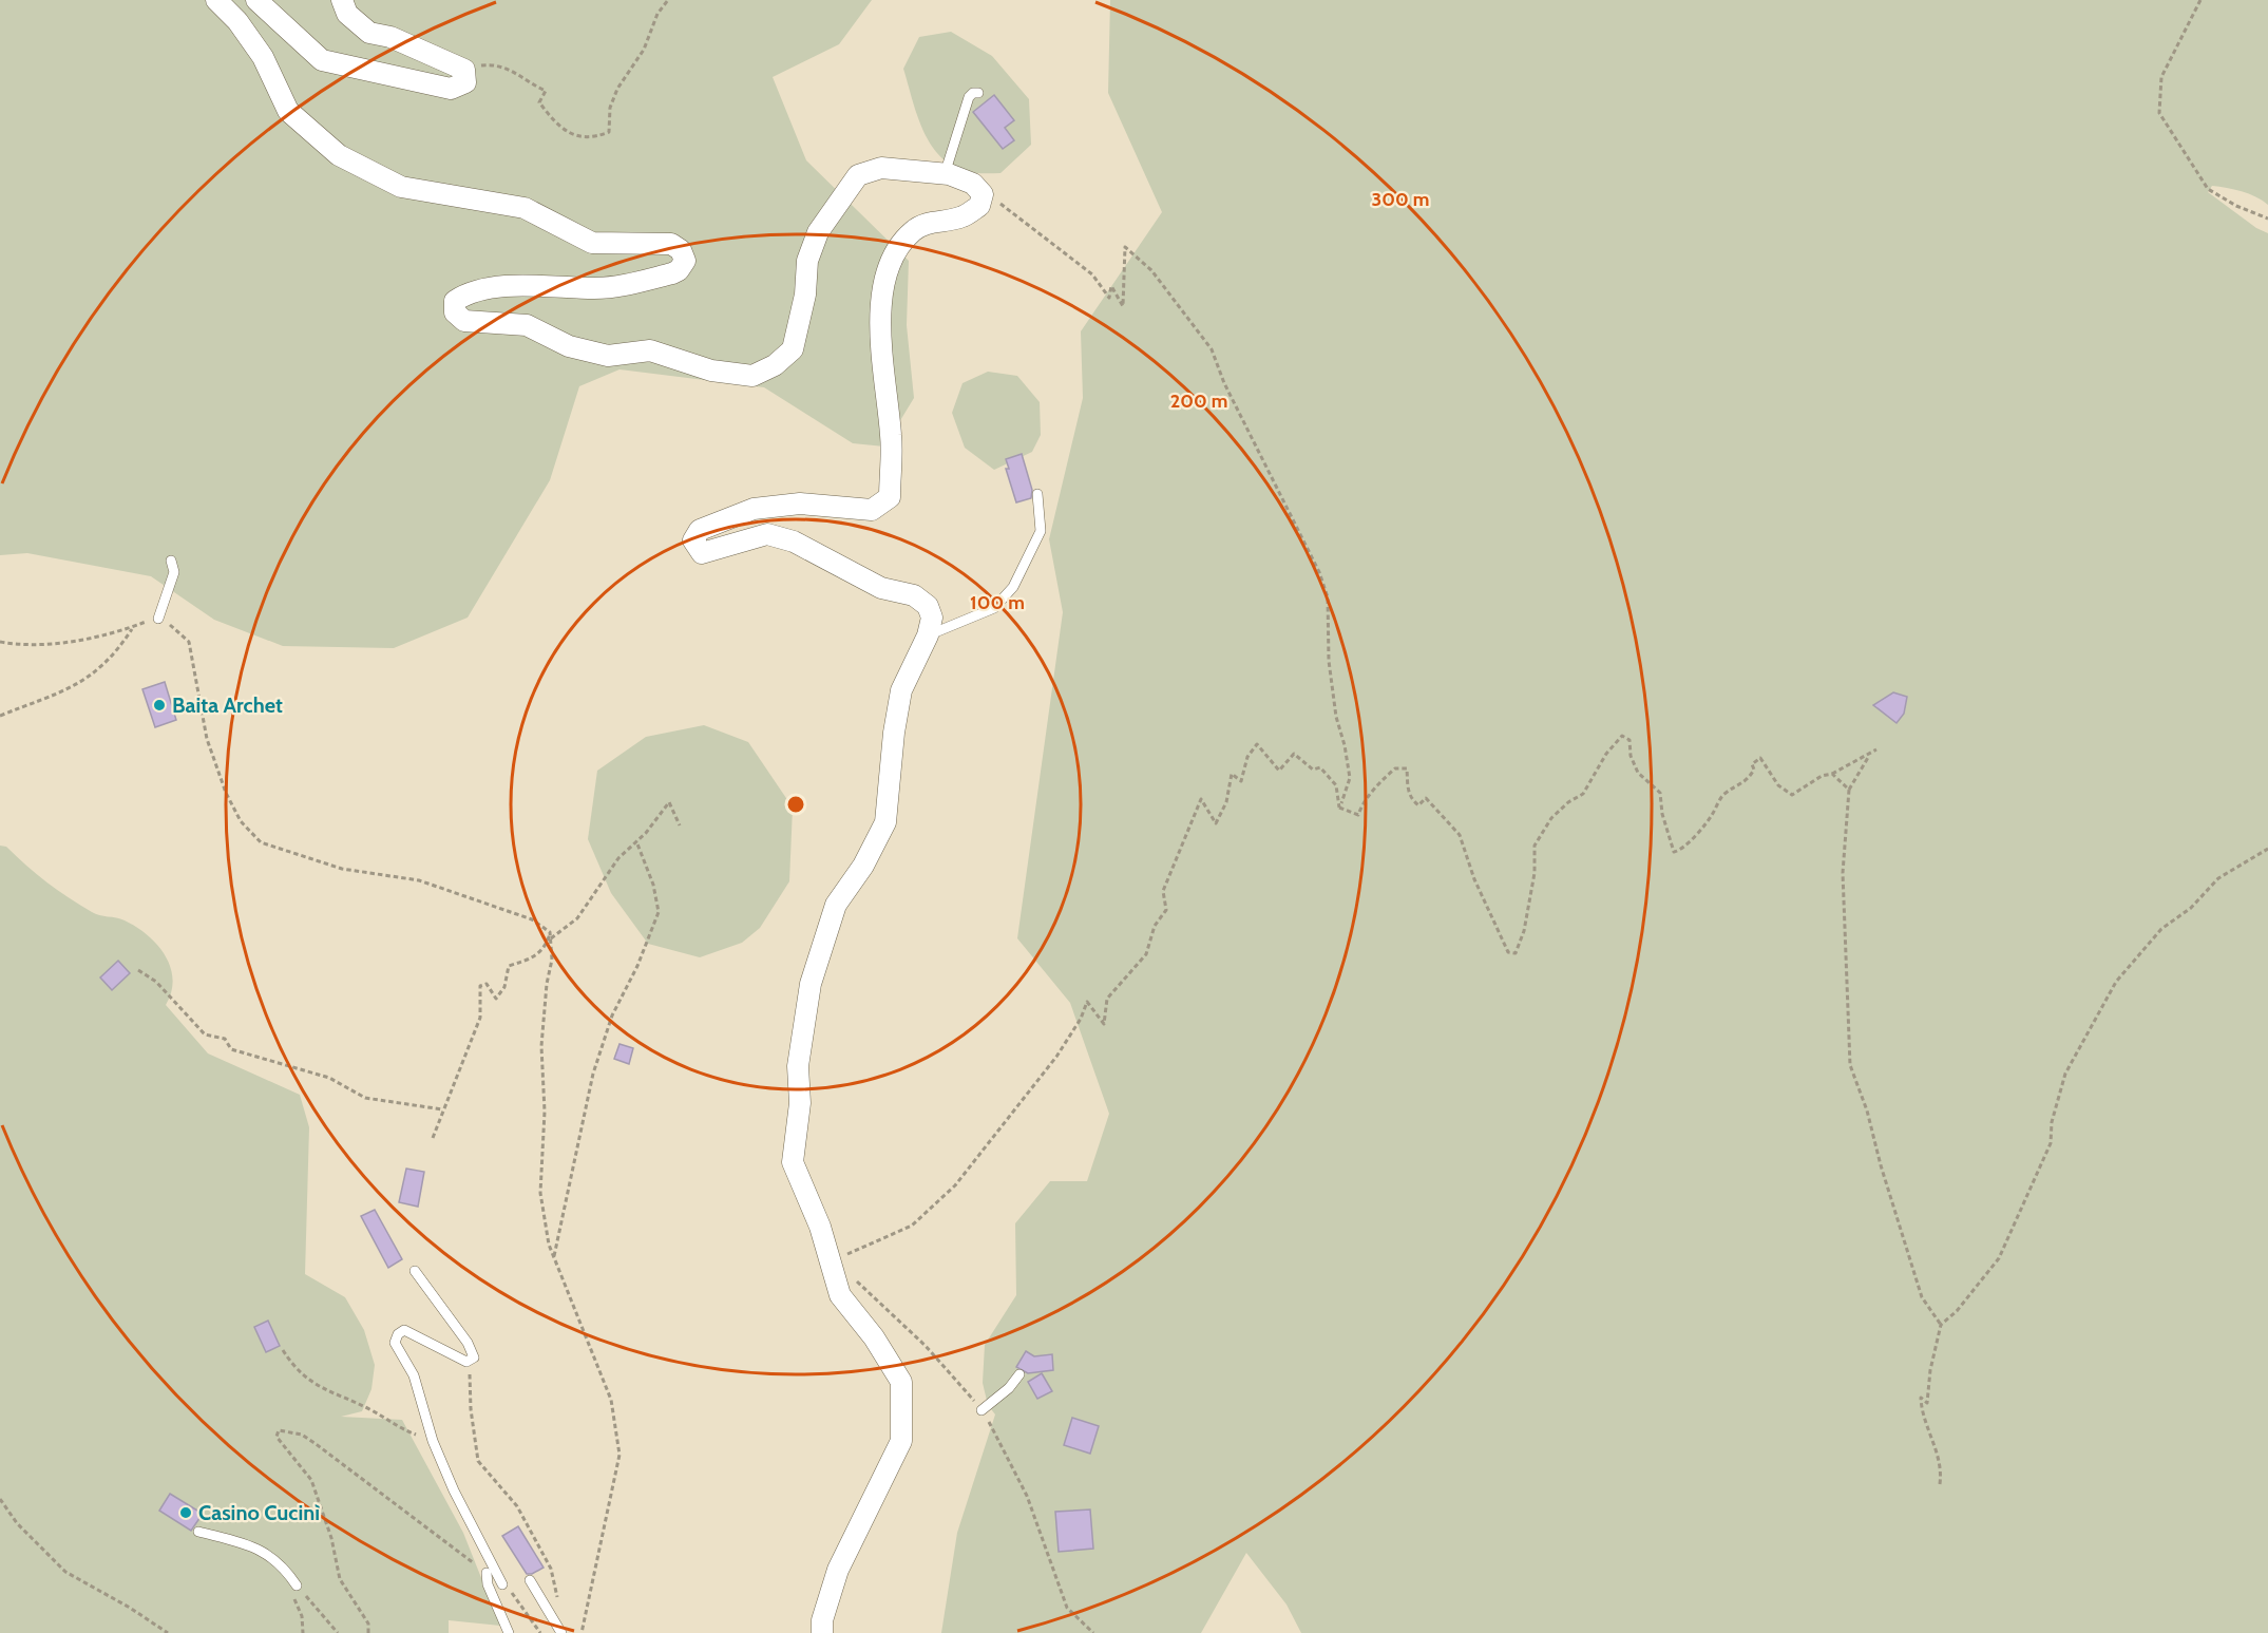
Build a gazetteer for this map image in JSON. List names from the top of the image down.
{
  "places": ["Baita Archet", "Casino Cucinì"],
  "rings": ["300 m", "200 m", "100 m"]
}
